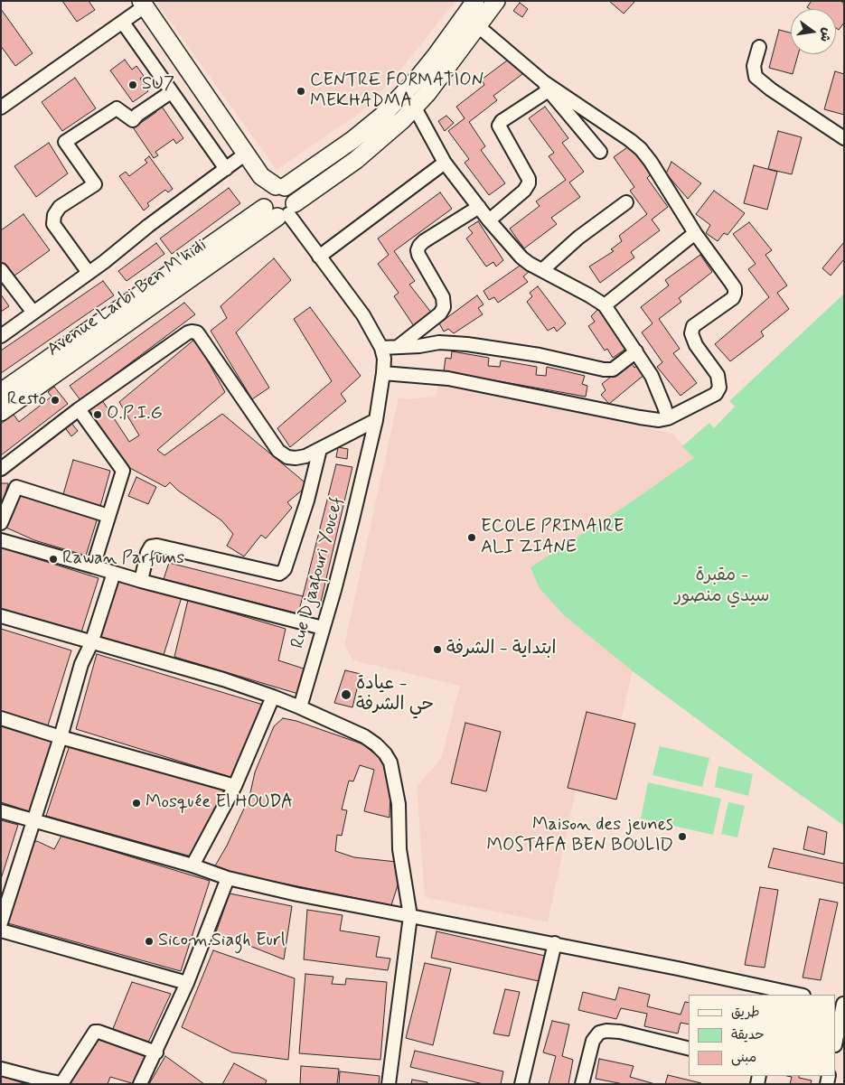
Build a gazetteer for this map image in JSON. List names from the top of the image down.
{
  "streets": {
    "main road": ["Avenue Larbi Ben M'hidi"],
    "street": ["Rue Djaafouri Youcef"]
  },
  "crossings": [
    ["Avenue Larbi Ben M'hidi", "Rue Djaafouri Youcef"]
  ],
  "parks": ["مقبرة - سيدي منصور"],
  "places": [
    "SU7",
    "CENTRE FORMATION MEKHADMA",
    "Resto",
    "O.P.I.G",
    "ECOLE PRIMAIRE ALI ZIANE",
    "Rawan Parfums",
    "ابتداية - الشرفة",
    "عيادة - حي الشرفة",
    "Mosquée El HOUDA",
    "Maison des jeunes MOSTAFA BEN BOULID",
    "Sicom.Siagh Eurl"
  ],
  "legend": ["طريق", "حديقة", "مبنى"],
  "north": "right"
}
